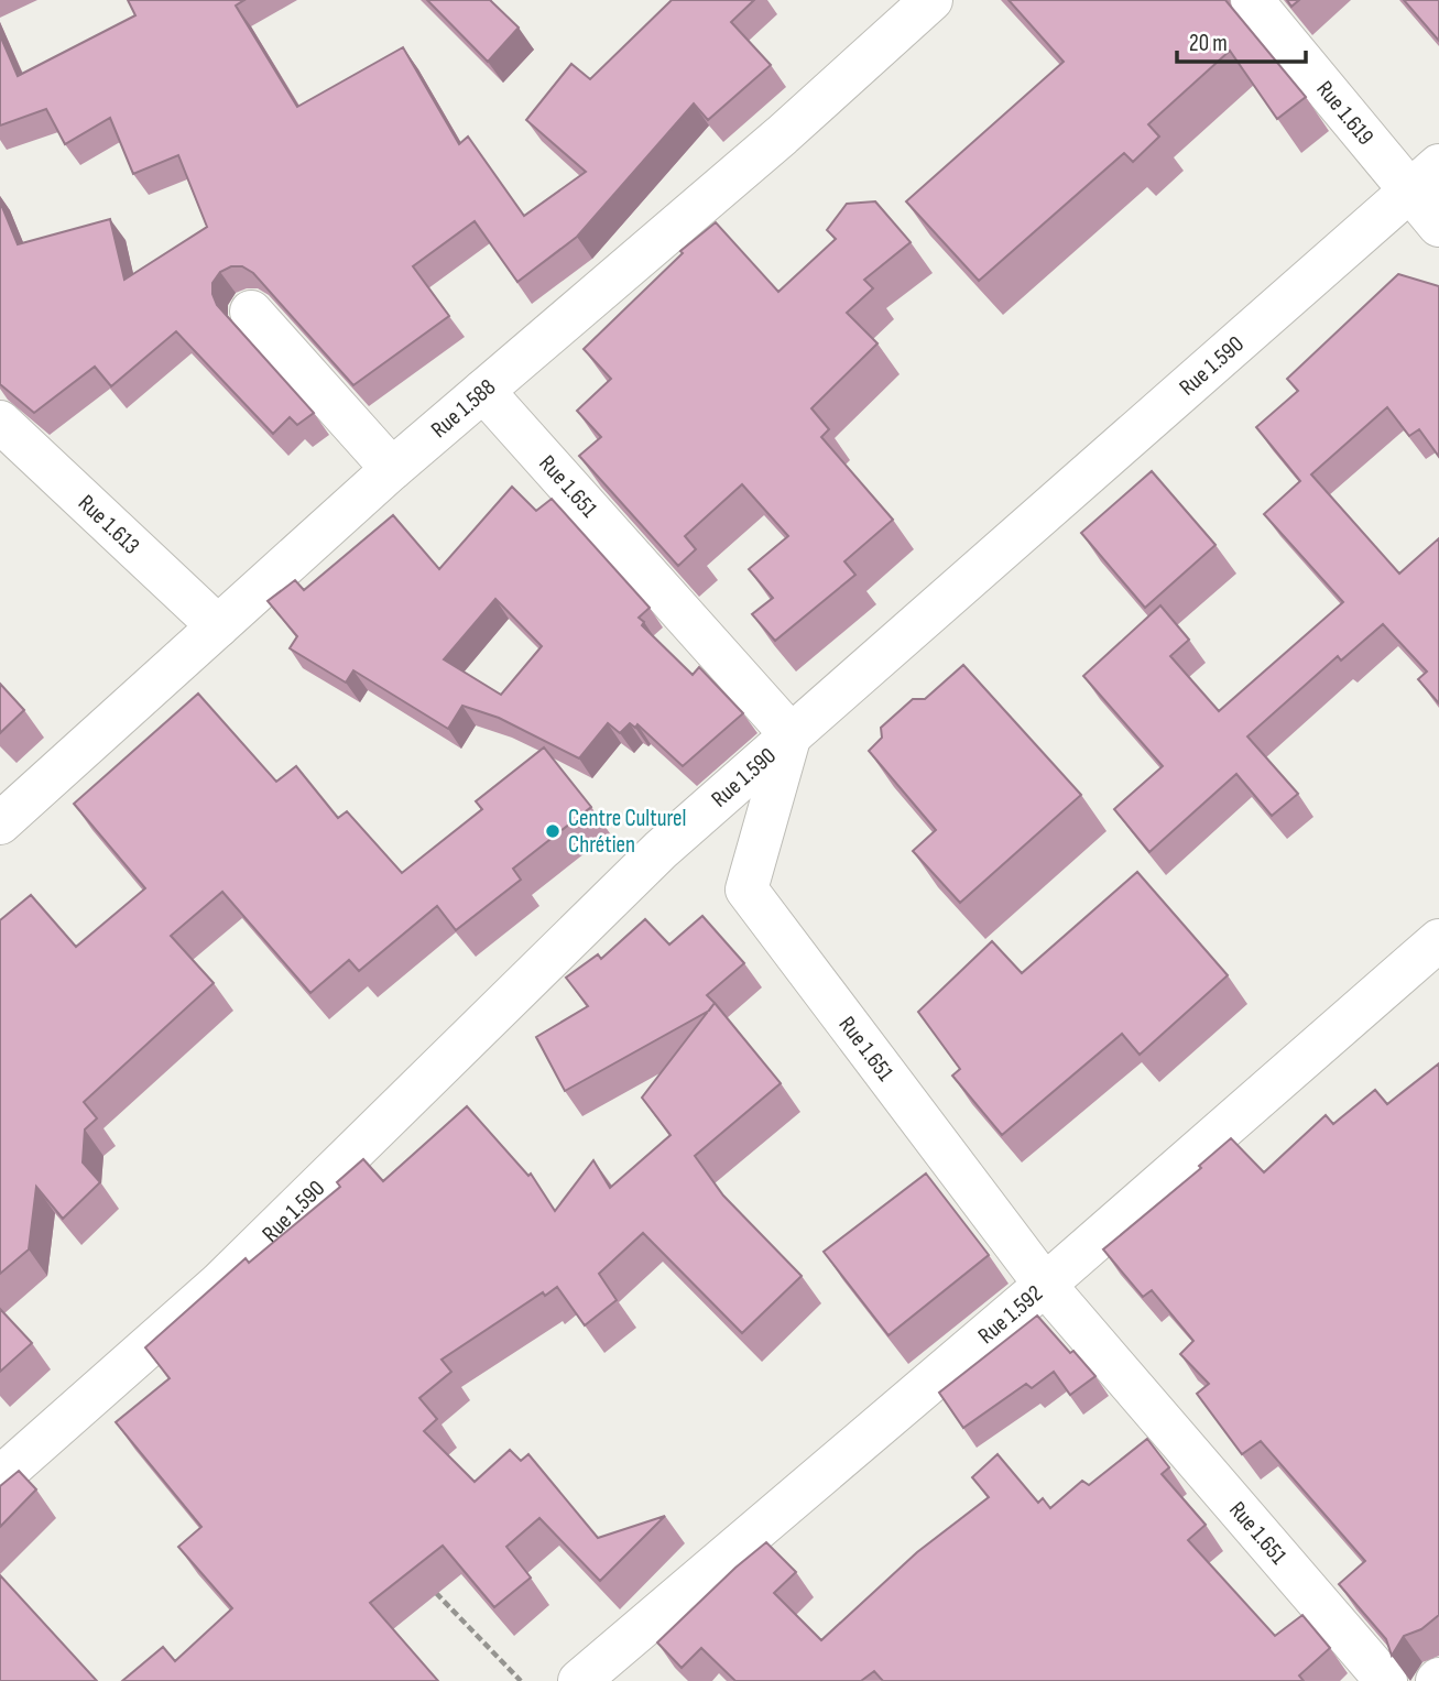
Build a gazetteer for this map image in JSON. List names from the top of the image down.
{
  "streets": {
    "street": [
      "Rue 1.619",
      "Rue 1.590",
      "Rue 1.588",
      "Rue 1.651",
      "Rue 1.613",
      "Rue 1.592"
    ]
  },
  "crossings": [
    ["Rue 1.619", "Rue 1.590"],
    ["Rue 1.590", "Rue 1.651"],
    ["Rue 1.588", "Rue 1.651"],
    ["Rue 1.588", "Rue 1.613"],
    ["Rue 1.651", "Rue 1.592"]
  ],
  "places": ["Centre Culturel Chrétien"],
  "scale_bar": "20 m"
}
